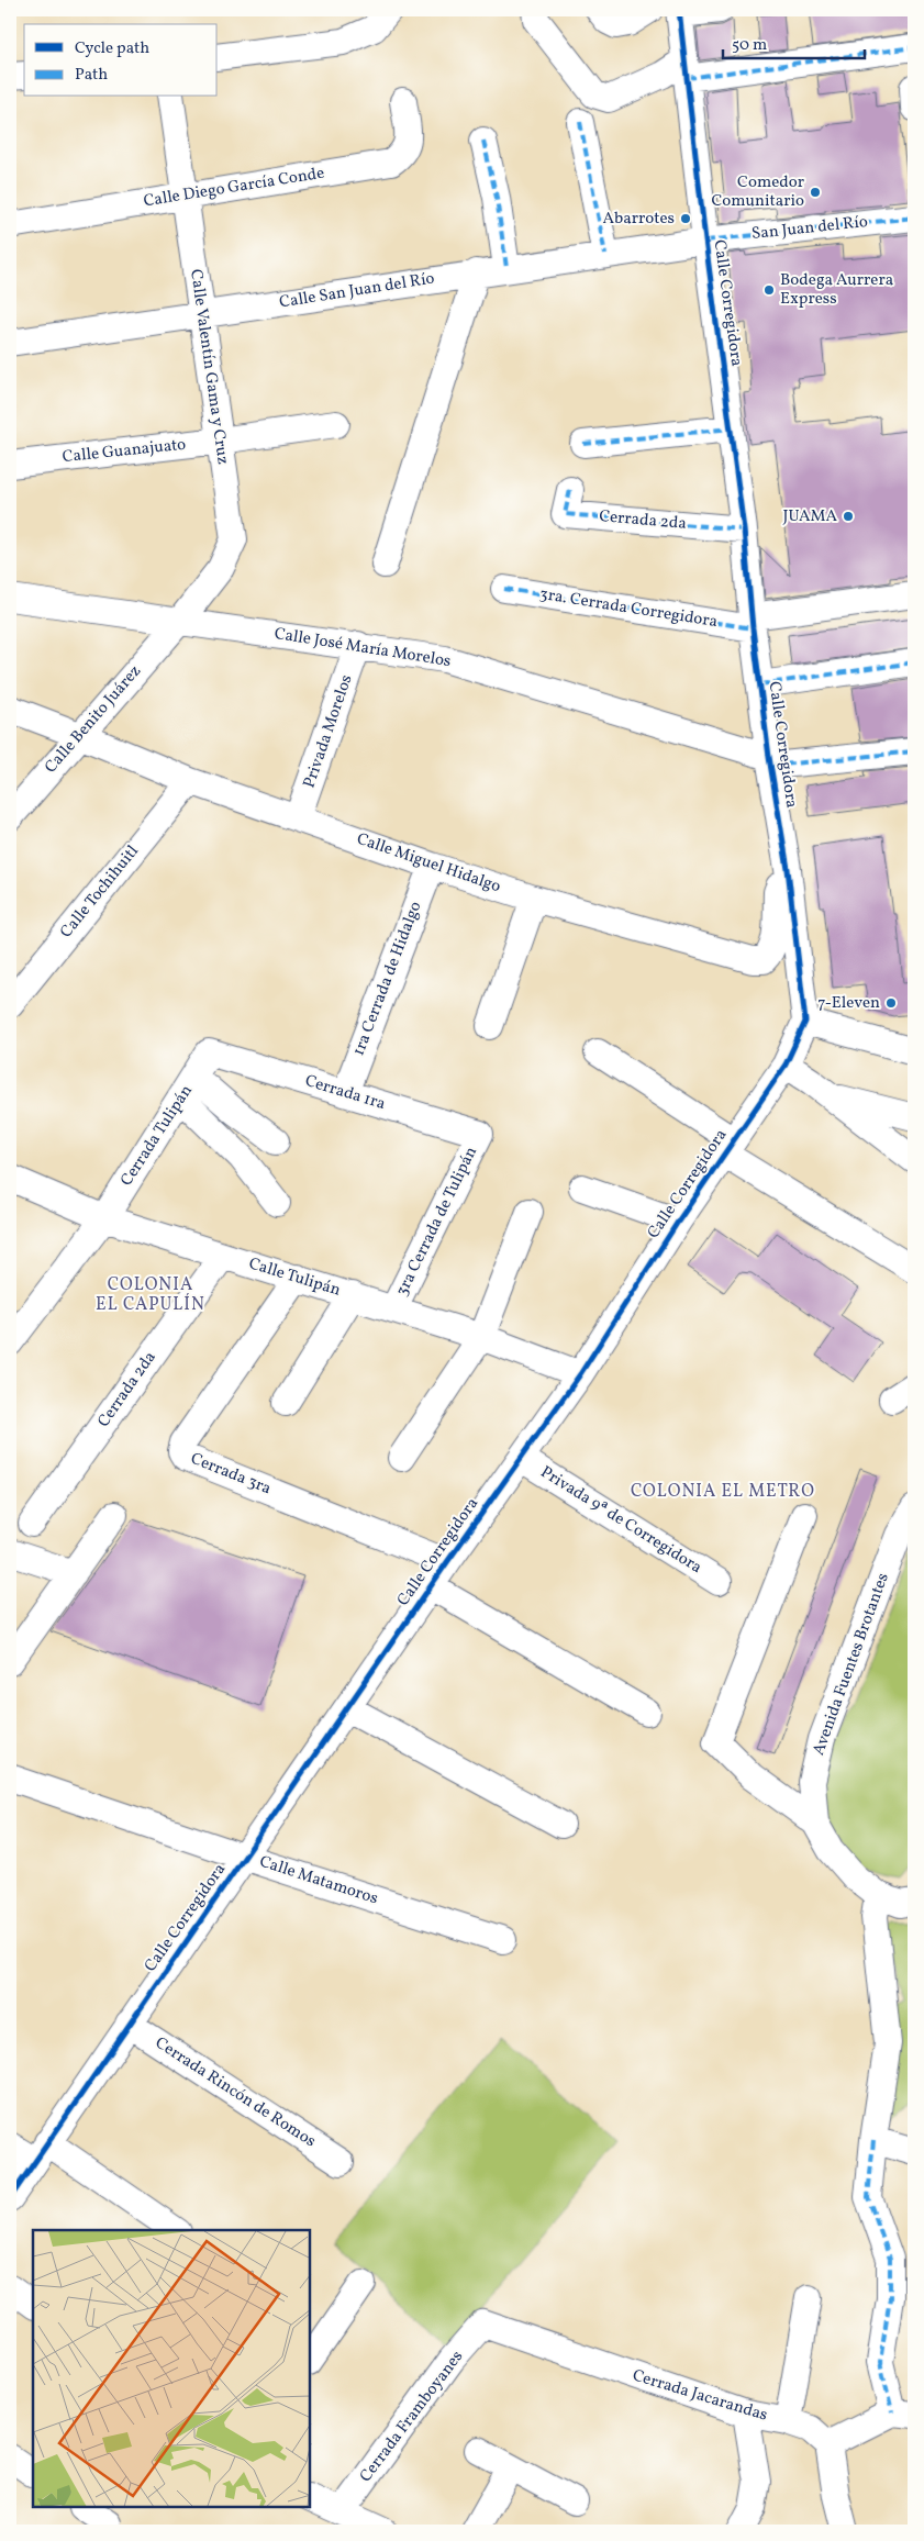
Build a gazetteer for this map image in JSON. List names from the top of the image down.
{
  "streets": {
    "street": [
      "Calle Diego García Conde",
      "San Juan del Río",
      "Calle San Juan del Río",
      "Calle Corregidora",
      "Calle Valentín Gama y Cruz",
      "Calle Guanajuato",
      "Cerrada 2da",
      "3ra. Cerrada Corregidora",
      "Calle José María Morelos",
      "Calle Benito Juárez",
      "Privada Morelos",
      "Calle Miguel Hidalgo",
      "Calle Tochihuitl",
      "1ra Cerrada de Hidalgo",
      "Cerrada 1ra",
      "Cerrada Tulipán",
      "3ra Cerrada de Tulipán",
      "Calle Tulipán",
      "Cerrada 3ra",
      "Privada 9ª de Corregidora",
      "Avenida Fuentes Brotantes",
      "Calle Matamoros",
      "Cerrada Rincón de Romos",
      "Cerrada Jacarandas",
      "Cerrada Framboyanes"
    ]
  },
  "crossings": [
    ["Calle Diego García Conde", "Calle Valentín Gama y Cruz"],
    ["San Juan del Río", "Calle San Juan del Río"],
    ["San Juan del Río", "Calle Corregidora"],
    ["Calle San Juan del Río", "Calle Corregidora"],
    ["Calle San Juan del Río", "Calle Valentín Gama y Cruz"],
    ["Calle Corregidora", "Cerrada 2da"],
    ["Calle Corregidora", "3ra. Cerrada Corregidora"],
    ["Calle Corregidora", "Calle José María Morelos"],
    ["Calle Corregidora", "Calle Miguel Hidalgo"],
    ["Calle Corregidora", "Calle Tulipán"],
    ["Calle Corregidora", "Cerrada 3ra"],
    ["Calle Corregidora", "Privada 9ª de Corregidora"],
    ["Calle Corregidora", "Calle Matamoros"],
    ["Calle Corregidora", "Cerrada Rincón de Romos"],
    ["Calle Valentín Gama y Cruz", "Calle Guanajuato"],
    ["Calle Valentín Gama y Cruz", "Calle José María Morelos"],
    ["Calle Valentín Gama y Cruz", "Calle Benito Juárez"],
    ["Cerrada 2da", "Calle Tulipán"],
    ["Calle José María Morelos", "Calle Benito Juárez"],
    ["Calle José María Morelos", "Privada Morelos"],
    ["Calle Benito Juárez", "Calle Miguel Hidalgo"],
    ["Privada Morelos", "Calle Miguel Hidalgo"],
    ["Calle Miguel Hidalgo", "Calle Tochihuitl"],
    ["Calle Miguel Hidalgo", "1ra Cerrada de Hidalgo"],
    ["1ra Cerrada de Hidalgo", "Cerrada 1ra"],
    ["Cerrada 1ra", "Cerrada Tulipán"],
    ["Cerrada 1ra", "3ra Cerrada de Tulipán"],
    ["Cerrada Tulipán", "Calle Tulipán"],
    ["3ra Cerrada de Tulipán", "Calle Tulipán"],
    ["Calle Tulipán", "Cerrada 3ra"],
    ["Cerrada Jacarandas", "Cerrada Framboyanes"]
  ],
  "districts": ["COLONIA EL CAPULÍN", "COLONIA EL METRO"],
  "places": [
    "Comedor Comunitario",
    "Abarrotes",
    "Bodega Aurrera Express",
    "JUAMA",
    "7-Eleven"
  ],
  "legend": ["Cycle path", "Path"],
  "scale_bar": "50 m"
}
